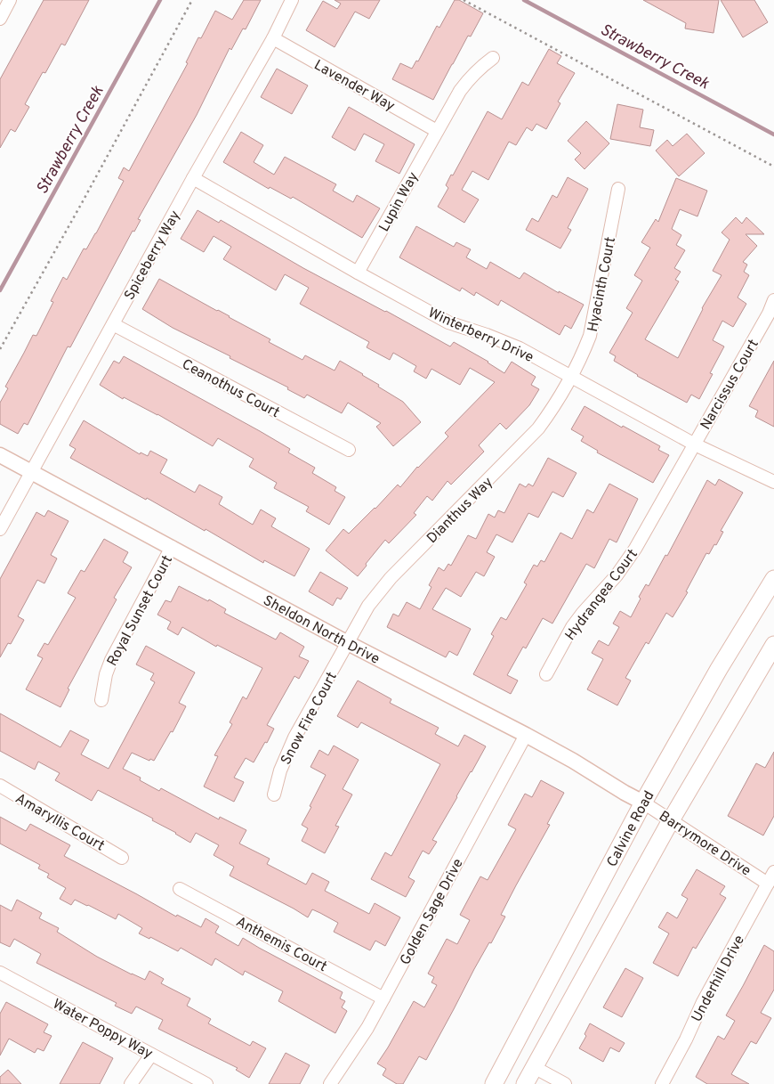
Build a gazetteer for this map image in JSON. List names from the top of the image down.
{
  "streets": {
    "main road": ["Calvine Road"],
    "street": [
      "Lavender Way",
      "Lupin Way",
      "Spiceberry Way",
      "Hyacinth Court",
      "Winterberry Drive",
      "Narcissus Court",
      "Ceanothus Court",
      "Dianthus Way",
      "Hydrangea Court",
      "Royal Sunset Court",
      "Sheldon North Drive",
      "Snow Fire Court",
      "Amaryllis Court",
      "Barrymore Drive",
      "Golden Sage Drive",
      "Anthemis Court",
      "Underhill Drive",
      "Water Poppy Way"
    ]
  },
  "crossings": [
    ["Lavender Way", "Lupin Way"],
    ["Lavender Way", "Spiceberry Way"],
    ["Lupin Way", "Winterberry Drive"],
    ["Spiceberry Way", "Winterberry Drive"],
    ["Spiceberry Way", "Ceanothus Court"],
    ["Spiceberry Way", "Sheldon North Drive"],
    ["Hyacinth Court", "Winterberry Drive"],
    ["Hyacinth Court", "Dianthus Way"],
    ["Winterberry Drive", "Narcissus Court"],
    ["Winterberry Drive", "Dianthus Way"],
    ["Winterberry Drive", "Hydrangea Court"],
    ["Narcissus Court", "Hydrangea Court"],
    ["Dianthus Way", "Sheldon North Drive"],
    ["Dianthus Way", "Snow Fire Court"],
    ["Royal Sunset Court", "Sheldon North Drive"],
    ["Sheldon North Drive", "Snow Fire Court"],
    ["Sheldon North Drive", "Calvine Road"],
    ["Sheldon North Drive", "Barrymore Drive"],
    ["Sheldon North Drive", "Golden Sage Drive"],
    ["Calvine Road", "Barrymore Drive"],
    ["Barrymore Drive", "Underhill Drive"],
    ["Golden Sage Drive", "Anthemis Court"]
  ],
  "water": ["Strawberry Creek"]
}
